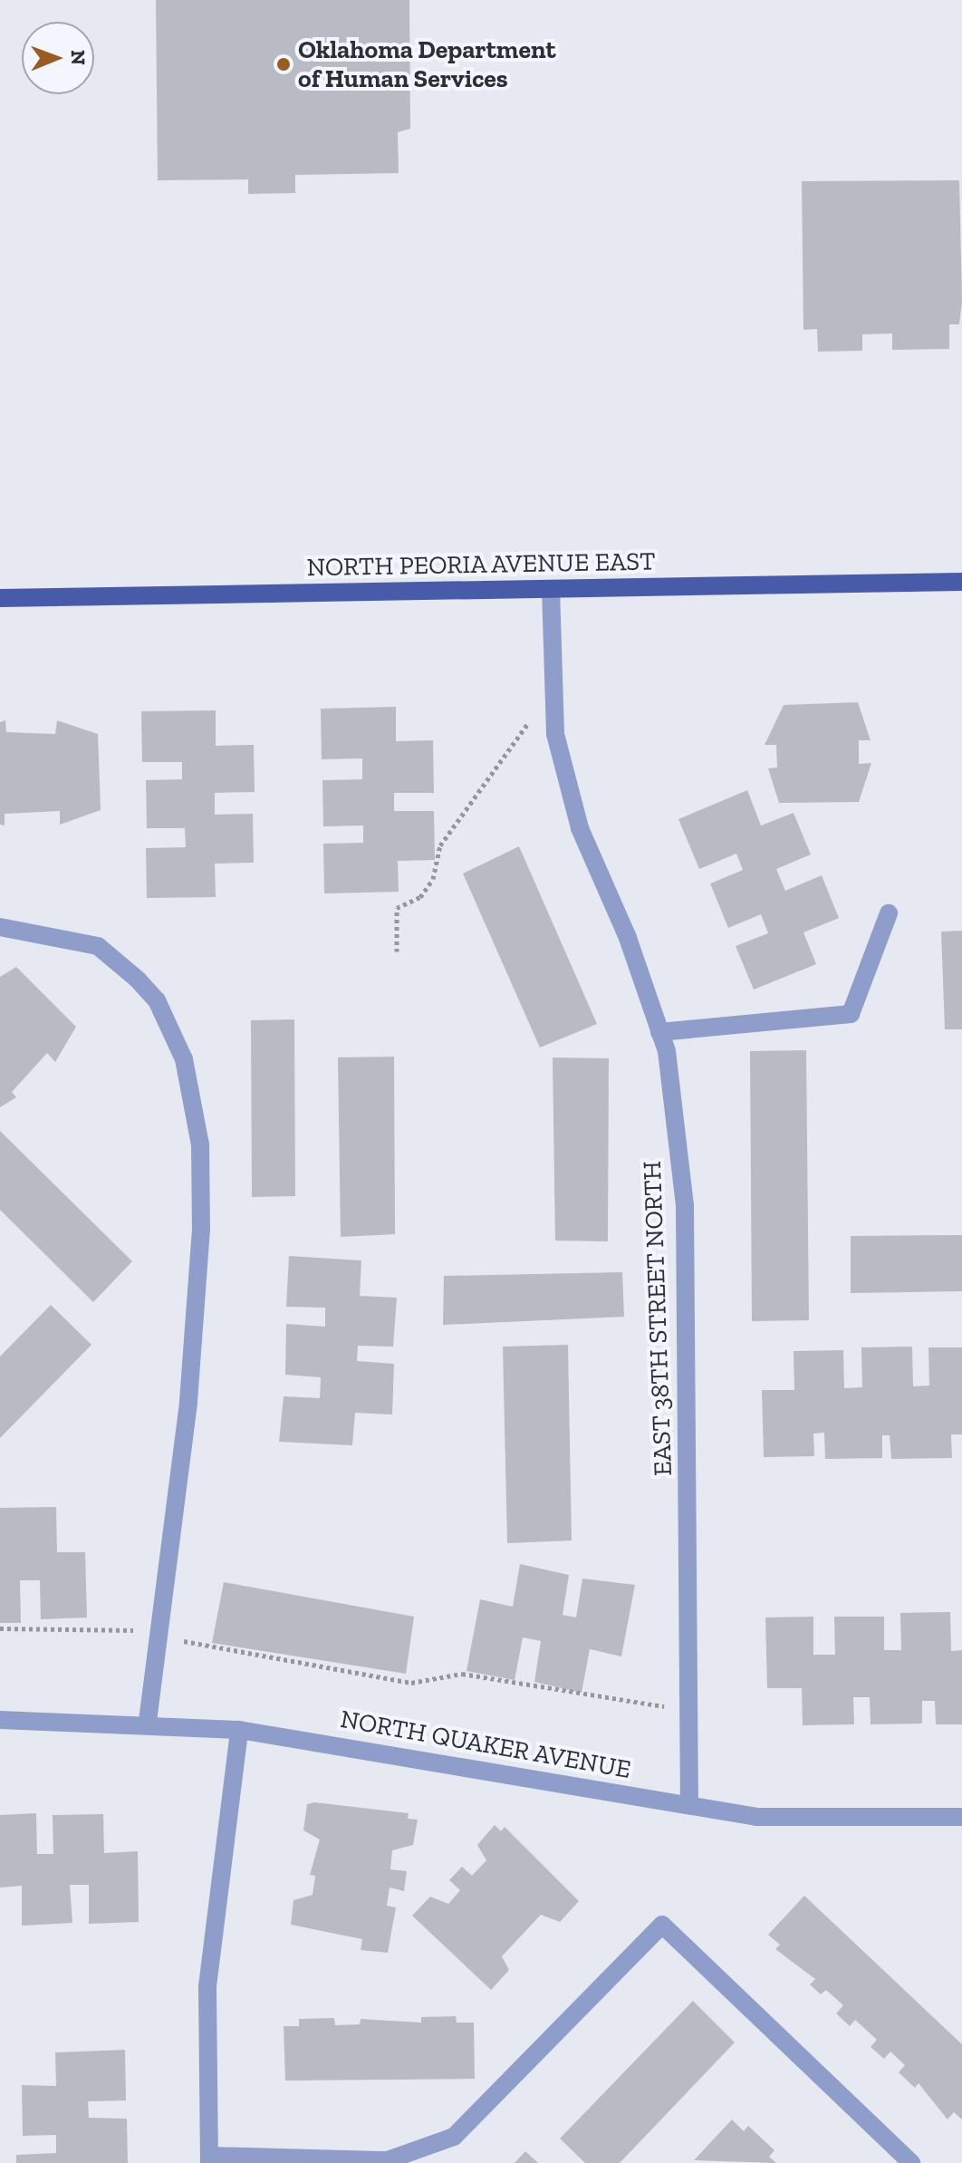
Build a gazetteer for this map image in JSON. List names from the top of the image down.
{
  "streets": {
    "main road": ["NORTH PEORIA AVENUE EAST"],
    "street": ["EAST 38TH STREET NORTH", "NORTH QUAKER AVENUE"]
  },
  "crossings": [
    ["NORTH PEORIA AVENUE EAST", "EAST 38TH STREET NORTH"],
    ["EAST 38TH STREET NORTH", "NORTH QUAKER AVENUE"]
  ],
  "places": ["Oklahoma Department of Human Services"],
  "north": "right"
}
